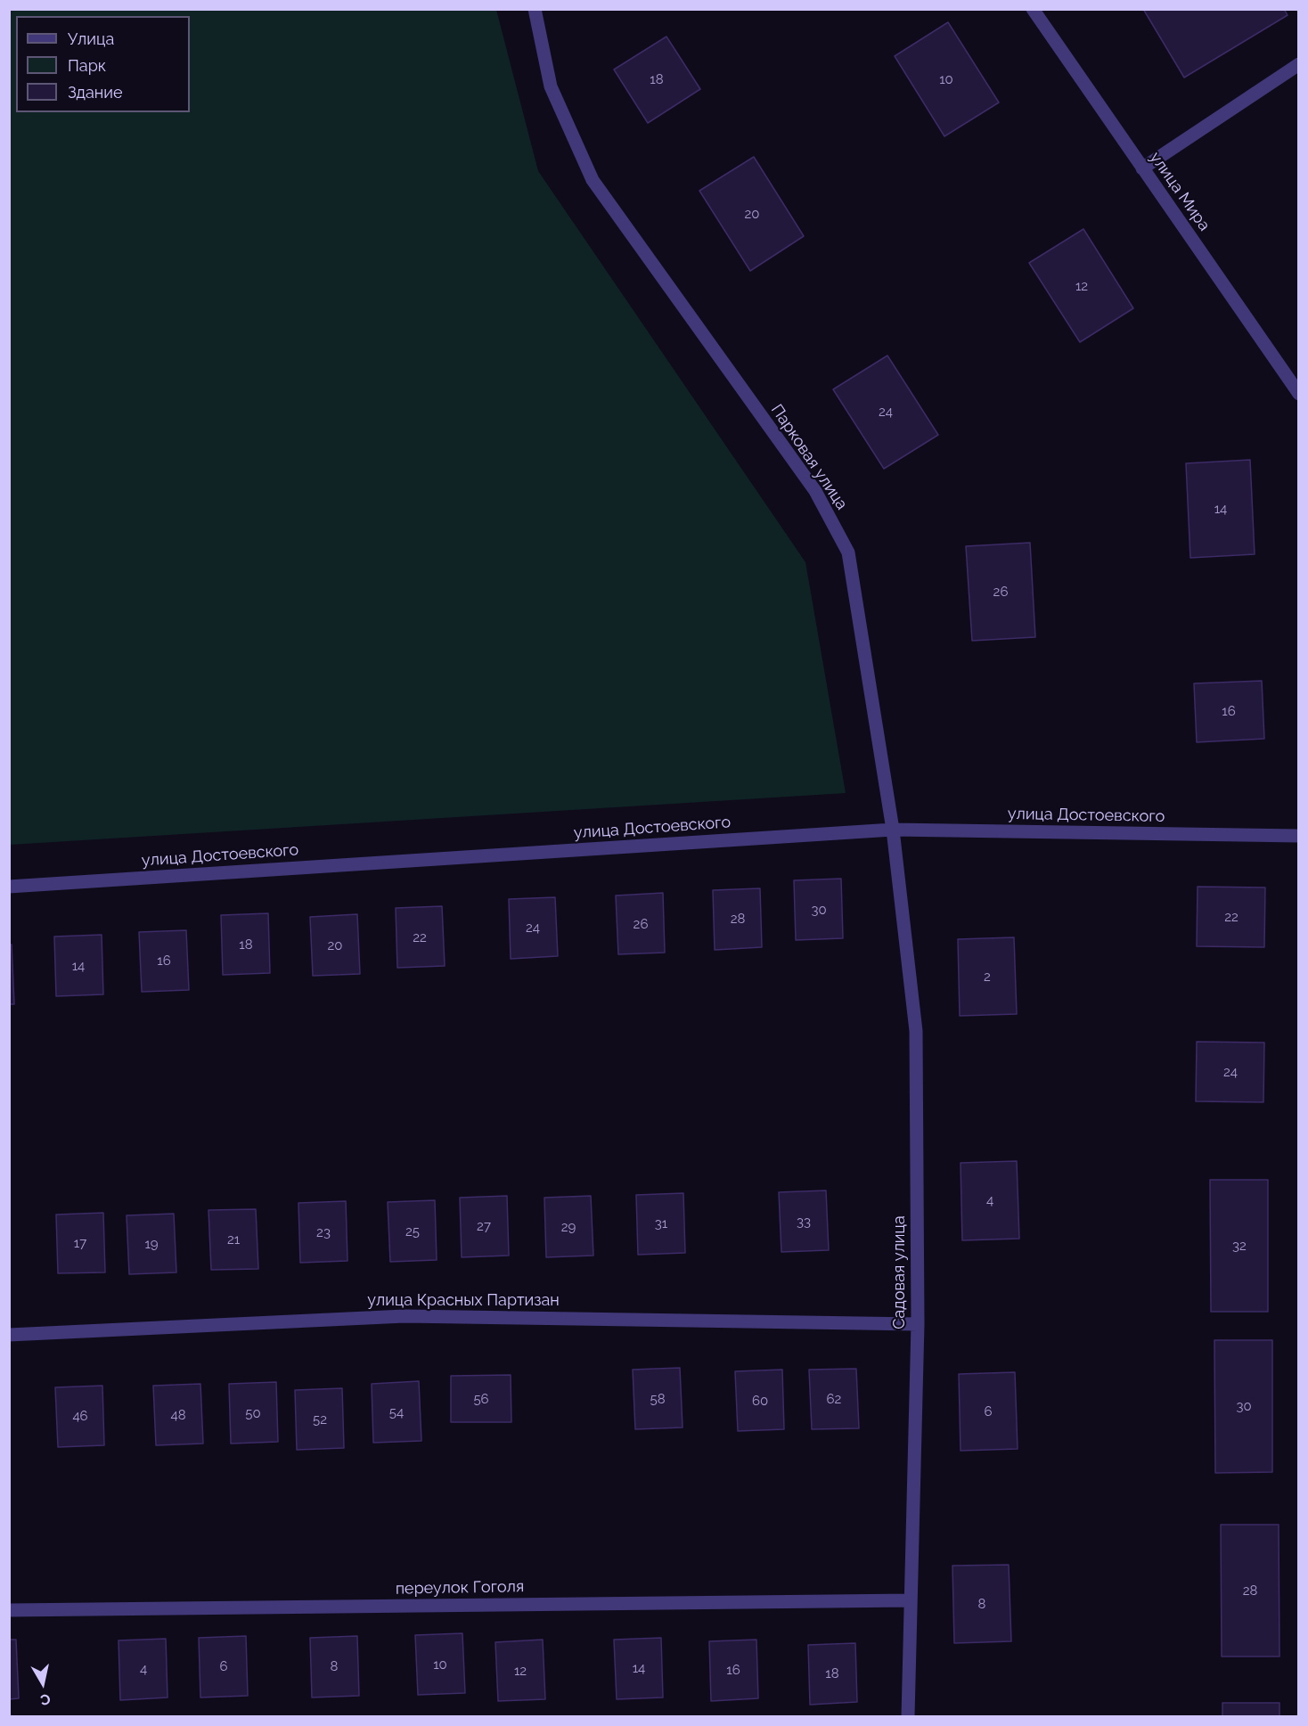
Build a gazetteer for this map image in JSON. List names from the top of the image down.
{
  "streets": {
    "street": [
      "улица Мира",
      "Парковая улица",
      "улица Достоевского",
      "Садовая улица",
      "улица Красных Партизан",
      "переулок Гоголя"
    ]
  },
  "crossings": [
    ["Парковая улица", "улица Достоевского"],
    ["Парковая улица", "Садовая улица"],
    ["улица Достоевского", "Садовая улица"],
    ["Садовая улица", "улица Красных Партизан"],
    ["Садовая улица", "переулок Гоголя"]
  ],
  "house_numbers": [
    "18",
    "10",
    "20",
    "12",
    "24",
    "14",
    "26",
    "16",
    "30",
    "22",
    "28",
    "26",
    "24",
    "22",
    "18",
    "20",
    "16",
    "14",
    "2",
    "24",
    "4",
    "33",
    "31",
    "27",
    "29",
    "25",
    "23",
    "21",
    "17",
    "19",
    "32",
    "56",
    "58",
    "62",
    "60",
    "30",
    "6",
    "54",
    "50",
    "48",
    "46",
    "52",
    "28",
    "8",
    "10",
    "6",
    "8",
    "14",
    "4",
    "16",
    "12",
    "18"
  ],
  "legend": ["Улица", "Парк", "Здание"],
  "north": "bottom"
}
